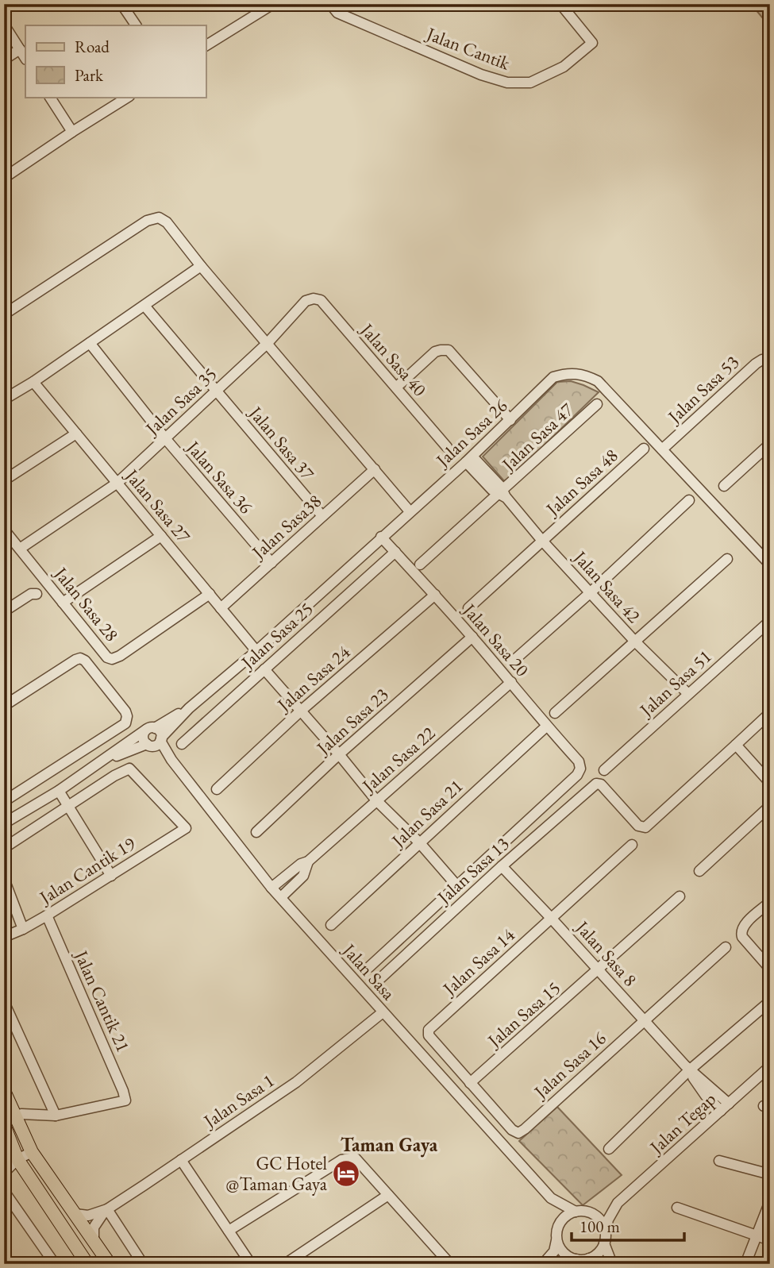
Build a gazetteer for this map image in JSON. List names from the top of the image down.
{
  "streets": {
    "street": [
      "Jalan Cantik",
      "Jalan Sasa 40",
      "Jalan Sasa 53",
      "Jalan Sasa 35",
      "Jalan Sasa 26",
      "Jalan Sasa 47",
      "Jalan Sasa 37",
      "Jalan Sasa 36",
      "Jalan Sasa 48",
      "Jalan Sasa 27",
      "Jalan Sasa38",
      "Jalan Sasa 42",
      "Jalan Sasa 28",
      "Jalan Sasa 25",
      "Jalan Sasa 20",
      "Jalan Sasa 24",
      "Jalan Sasa 51",
      "Jalan Sasa 23",
      "Jalan Sasa 22",
      "Jalan Sasa 21",
      "Jalan Cantik 19",
      "Jalan Sasa 13",
      "Jalan Sasa 8",
      "Jalan Sasa 14",
      "Jalan Sasa",
      "Jalan Cantik 21",
      "Jalan Sasa 15",
      "Jalan Sasa 16",
      "Jalan Sasa 1",
      "Jalan Tegap"
    ]
  },
  "crossings": [
    ["Jalan Sasa 40", "Jalan Sasa 35"],
    ["Jalan Sasa 53", "Jalan Sasa 26"],
    ["Jalan Sasa 35", "Jalan Sasa 37"],
    ["Jalan Sasa 35", "Jalan Sasa 36"],
    ["Jalan Sasa 35", "Jalan Sasa 27"],
    ["Jalan Sasa 35", "Jalan Sasa 28"],
    ["Jalan Sasa 26", "Jalan Sasa 27"],
    ["Jalan Sasa 26", "Jalan Sasa 42"],
    ["Jalan Sasa 26", "Jalan Sasa 20"],
    ["Jalan Sasa 26", "Jalan Sasa"],
    ["Jalan Sasa 47", "Jalan Sasa 42"],
    ["Jalan Sasa 37", "Jalan Sasa38"],
    ["Jalan Sasa 36", "Jalan Sasa38"],
    ["Jalan Sasa 48", "Jalan Sasa 42"],
    ["Jalan Sasa 27", "Jalan Sasa38"],
    ["Jalan Sasa 27", "Jalan Sasa 28"],
    ["Jalan Sasa 42", "Jalan Sasa 51"],
    ["Jalan Sasa 25", "Jalan Sasa 20"],
    ["Jalan Sasa 20", "Jalan Sasa 24"],
    ["Jalan Sasa 20", "Jalan Sasa 23"],
    ["Jalan Sasa 20", "Jalan Sasa 22"],
    ["Jalan Sasa 20", "Jalan Sasa 21"],
    ["Jalan Sasa 22", "Jalan Sasa"],
    ["Jalan Cantik 19", "Jalan Cantik 21"],
    ["Jalan Sasa 13", "Jalan Sasa 8"],
    ["Jalan Sasa 8", "Jalan Sasa 14"],
    ["Jalan Sasa 8", "Jalan Sasa 15"],
    ["Jalan Sasa 8", "Jalan Sasa 16"],
    ["Jalan Sasa 8", "Jalan Tegap"],
    ["Jalan Sasa 14", "Jalan Sasa 15"],
    ["Jalan Sasa 14", "Jalan Sasa 16"],
    ["Jalan Sasa", "Jalan Sasa 1"],
    ["Jalan Sasa", "Jalan Tegap"],
    ["Jalan Sasa 15", "Jalan Sasa 16"]
  ],
  "districts": ["Taman Gaya"],
  "places": {
    "hotel": ["GC Hotel @Taman Gaya"]
  },
  "legend": ["Road", "Park"],
  "scale_bar": "100 m"
}
